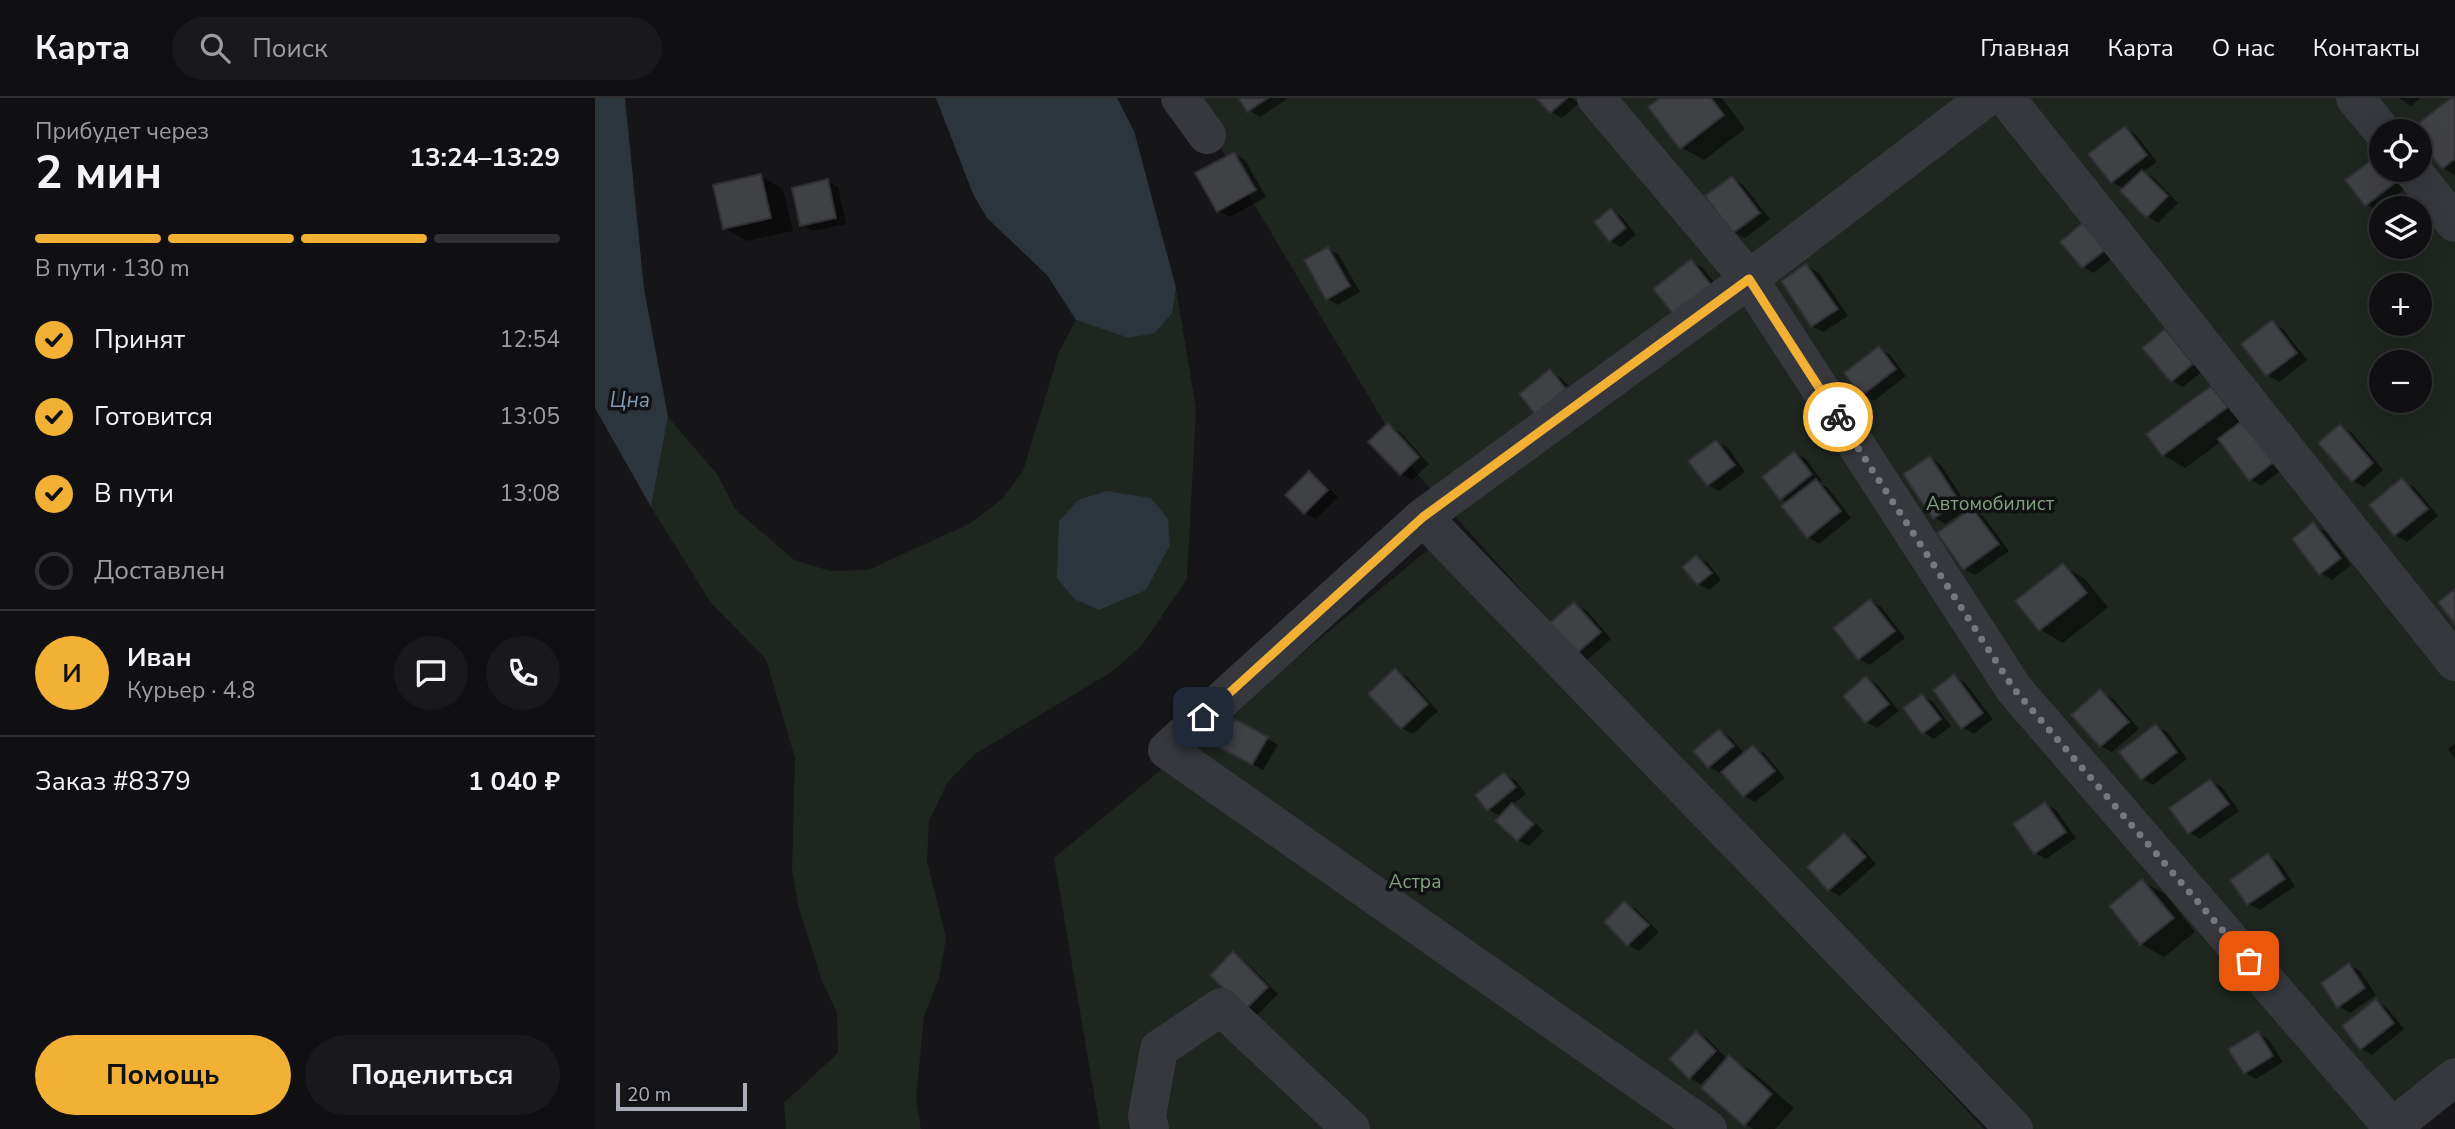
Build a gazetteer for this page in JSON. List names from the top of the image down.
{
  "water": ["Цна"],
  "parks": ["Автомобилист", "Астра"],
  "scale_bar": "20 m",
  "page": {
    "header": "Карта",
    "search": "Поиск",
    "nav": [
      "Главная",
      "Карта",
      "О нас",
      "Контакты"
    ],
    "heading": ["2 мин", "Прибудет через", "13:24–13:29"],
    "panel": [
      "Иван",
      "Курьер · 4.8",
      "Заказ #8379",
      "1 040 ₽"
    ],
    "map_buttons": ["+", "−"],
    "bar": "В пути · 130 m",
    "list": [
      ["Принят", "12:54"],
      ["Готовится", "13:05"],
      ["В пути", "13:08"],
      "Доставлен"
    ],
    "round": "И",
    "buttons": ["Помощь", "Поделиться"],
    "scale": "20 m"
  }
}
